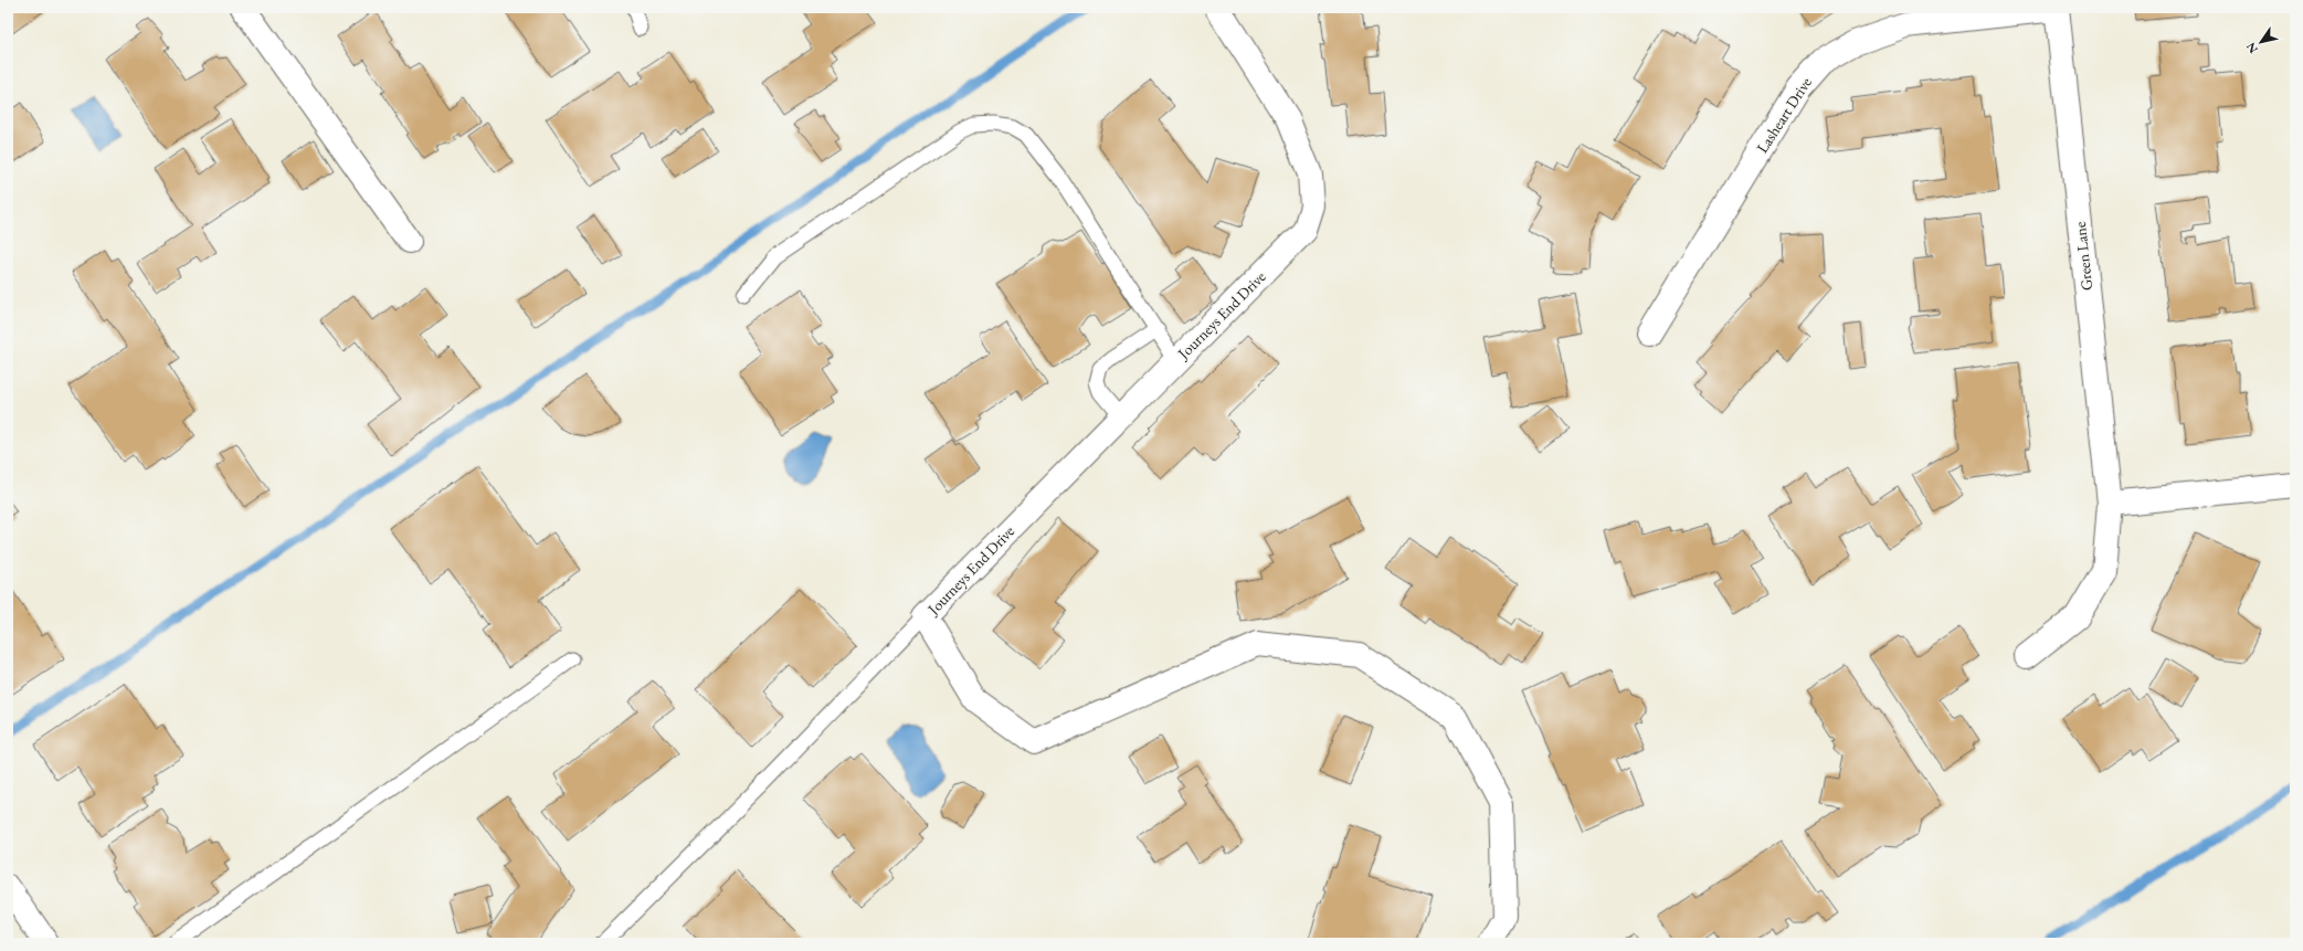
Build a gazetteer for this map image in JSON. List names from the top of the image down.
{
  "streets": {
    "street": ["Lasheart Drive", "Green Lane", "Journeys End Drive"]
  },
  "crossings": [
    ["Lasheart Drive", "Green Lane"]
  ],
  "north": "bottom left"
}
